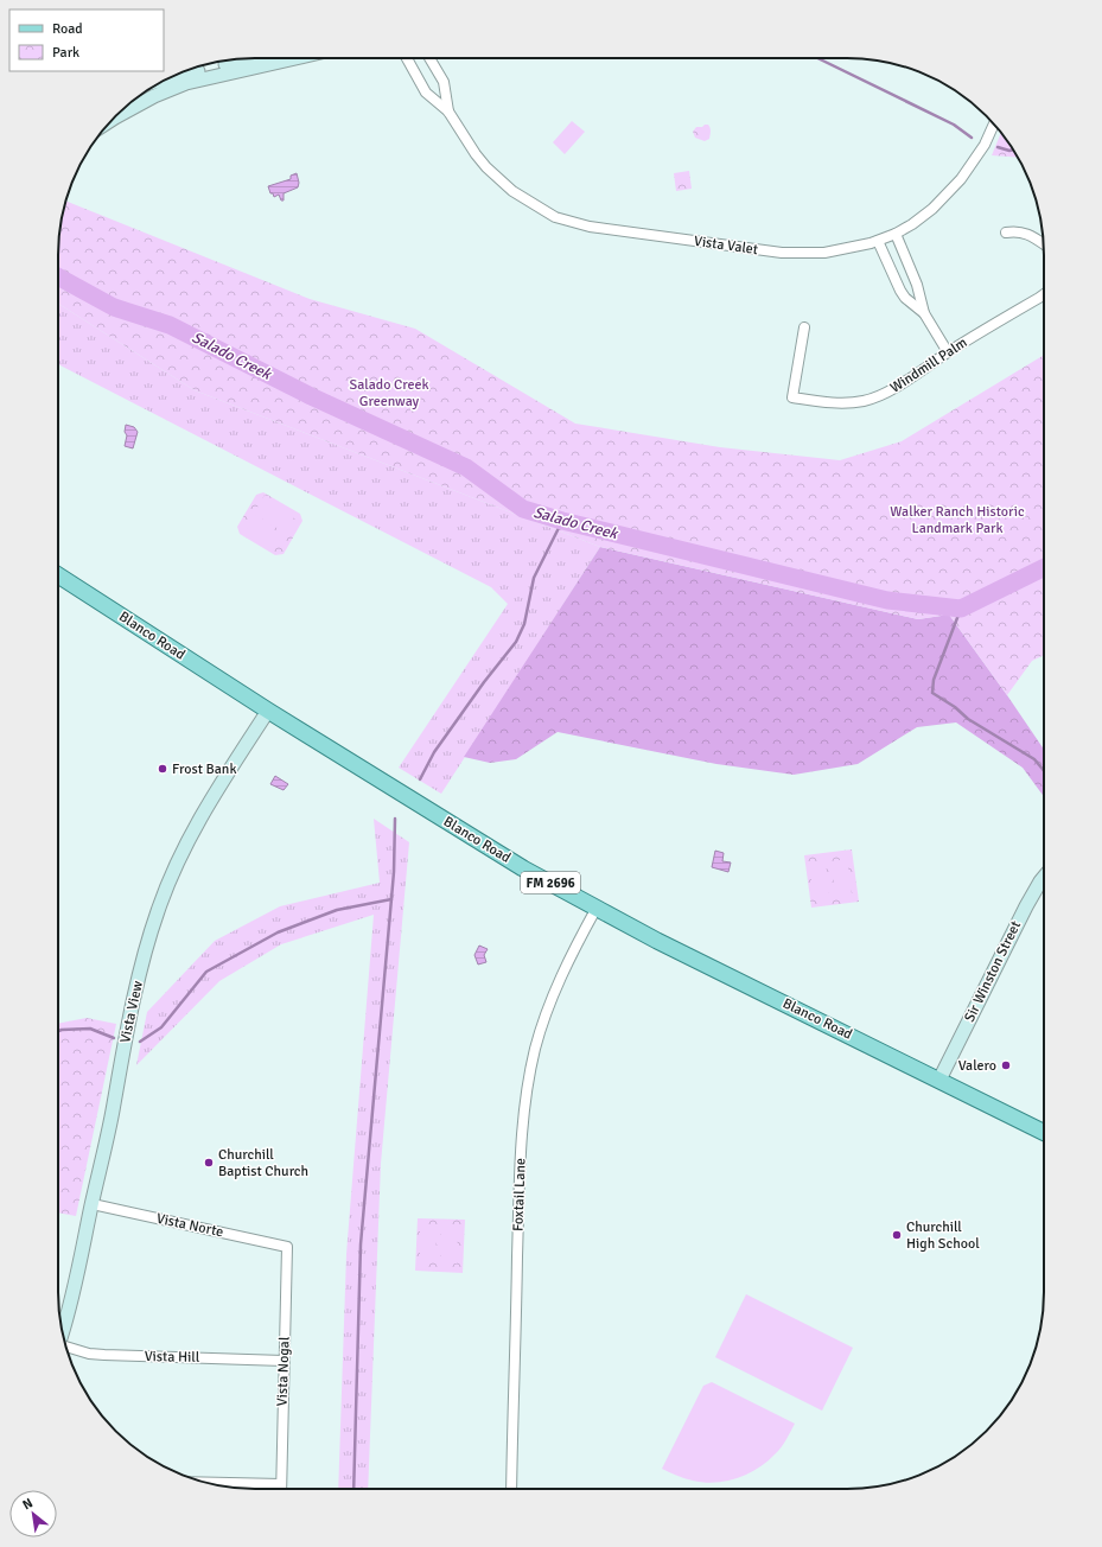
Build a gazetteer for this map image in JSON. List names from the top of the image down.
{
  "streets": {
    "main road": ["Blanco Road", "FM 2696"],
    "street": [
      "Vista Valet",
      "Windmill Palm",
      "Sir Winston Street",
      "Vista View",
      "Foxtail Lane",
      "Vista Norte",
      "Vista Hill",
      "Vista Nogal"
    ]
  },
  "crossings": [
    ["Blanco Road", "Sir Winston Street"],
    ["Blanco Road", "Vista View"],
    ["Blanco Road", "Foxtail Lane"],
    ["Vista View", "Vista Norte"],
    ["Vista Norte", "Vista Nogal"],
    ["Vista Hill", "Vista Nogal"]
  ],
  "water": ["Salado Creek"],
  "parks": ["Salado Creek Greenway", "Walker Ranch Historic Landmark Park"],
  "places": [
    "Frost Bank",
    "Valero",
    "Churchill Baptist Church",
    "Churchill High School"
  ],
  "legend": ["Road", "Park"],
  "north": "top left"
}
